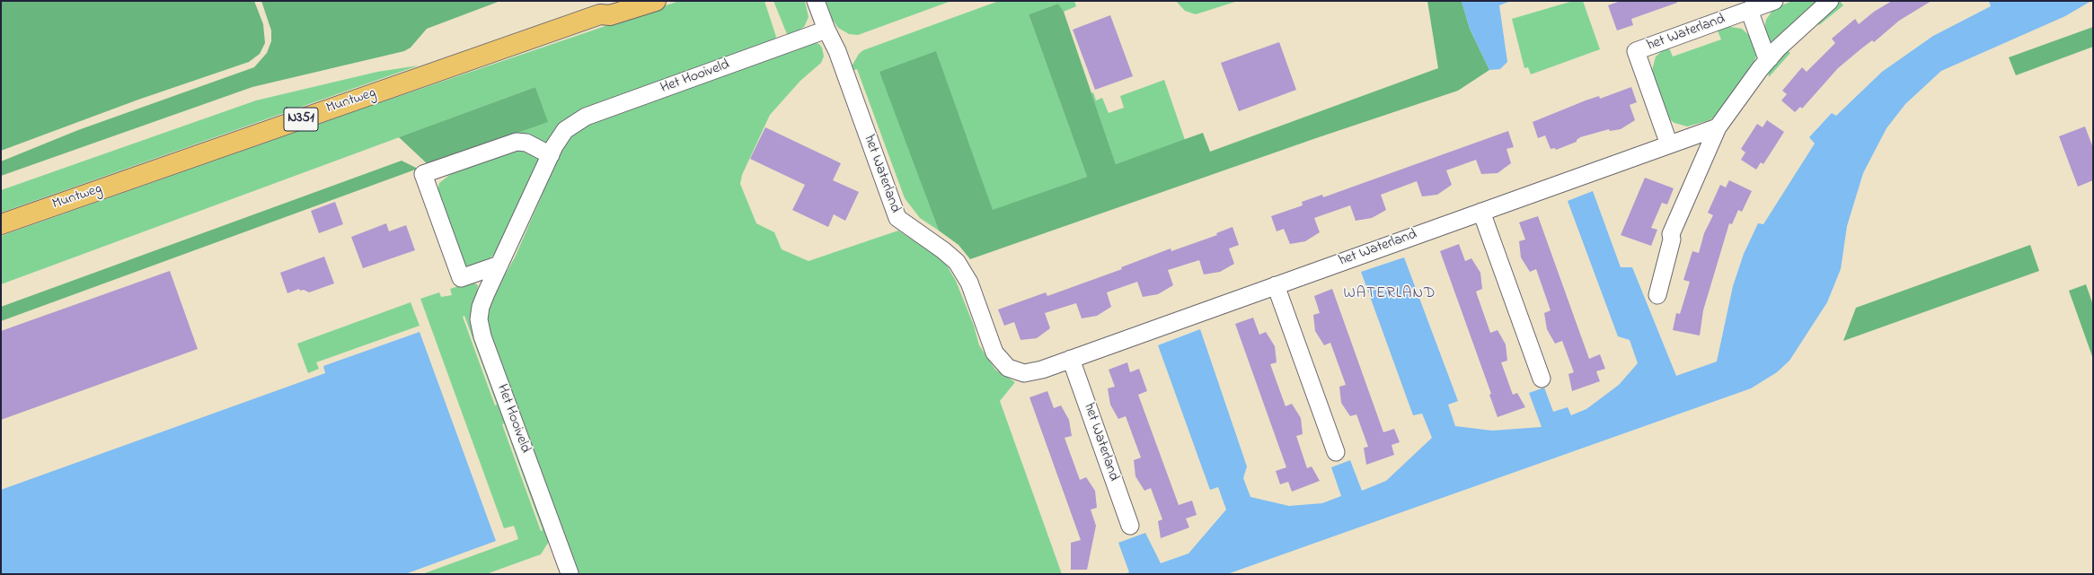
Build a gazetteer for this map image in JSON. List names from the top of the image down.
{
  "streets": {
    "main road": ["Muntweg", "N351"],
    "street": ["het Waterland", "Het Hooiveld"]
  },
  "crossings": [
    ["het Waterland", "Het Hooiveld"]
  ],
  "districts": ["WATERLAND"]
}
